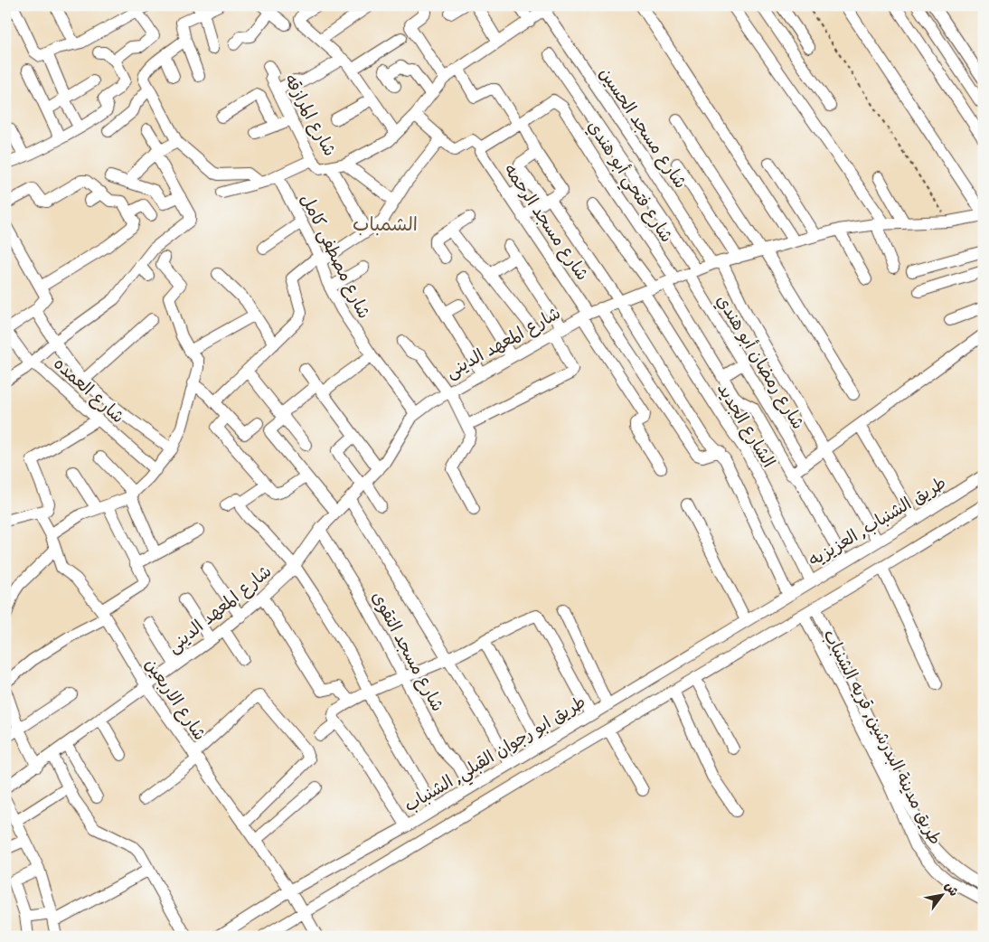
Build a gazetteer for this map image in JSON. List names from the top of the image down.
{
  "streets": {
    "street": [
      "شارع المرازقه",
      "شارع مسجد الحسين",
      "شارع فتحي أبو هندي",
      "شارع مسجد الرحمه",
      "شارع مصطفى كامل",
      "شارع المعهد الدينى",
      "شارع رمضان أبو هندي",
      "شارع العمده",
      "الشارع الجديد",
      "طريق الشنباب, العزيزيه",
      "شارع مسجد التقوى",
      "شارع الاربعين",
      "طريق مدينة البدرشين, قريه الشنباب",
      "طريق ابو رجوان القبلي, الشنباب"
    ]
  },
  "crossings": [
    ["شارع المرازقه", "شارع مسجد الحسين"],
    ["شارع مسجد الحسين", "شارع المعهد الدينى"],
    ["شارع مسجد الحسين", "طريق الشنباب, العزيزيه"],
    ["شارع فتحي أبو هندي", "شارع المعهد الدينى"],
    ["شارع فتحي أبو هندي", "طريق الشنباب, العزيزيه"],
    ["شارع مسجد الرحمه", "شارع المعهد الدينى"],
    ["شارع مصطفى كامل", "شارع المعهد الدينى"],
    ["شارع المعهد الدينى", "شارع رمضان أبو هندي"],
    ["شارع المعهد الدينى", "الشارع الجديد"],
    ["شارع المعهد الدينى", "شارع مسجد التقوى"],
    ["شارع المعهد الدينى", "شارع الاربعين"],
    ["الشارع الجديد", "طريق الشنباب, العزيزيه"],
    ["طريق الشنباب, العزيزيه", "طريق ابو رجوان القبلي, الشنباب"],
    ["شارع مسجد التقوى", "طريق ابو رجوان القبلي, الشنباب"],
    ["شارع الاربعين", "طريق ابو رجوان القبلي, الشنباب"],
    ["طريق مدينة البدرشين, قريه الشنباب", "طريق ابو رجوان القبلي, الشنباب"]
  ],
  "districts": ["الشمباب"],
  "north": "top right"
}
